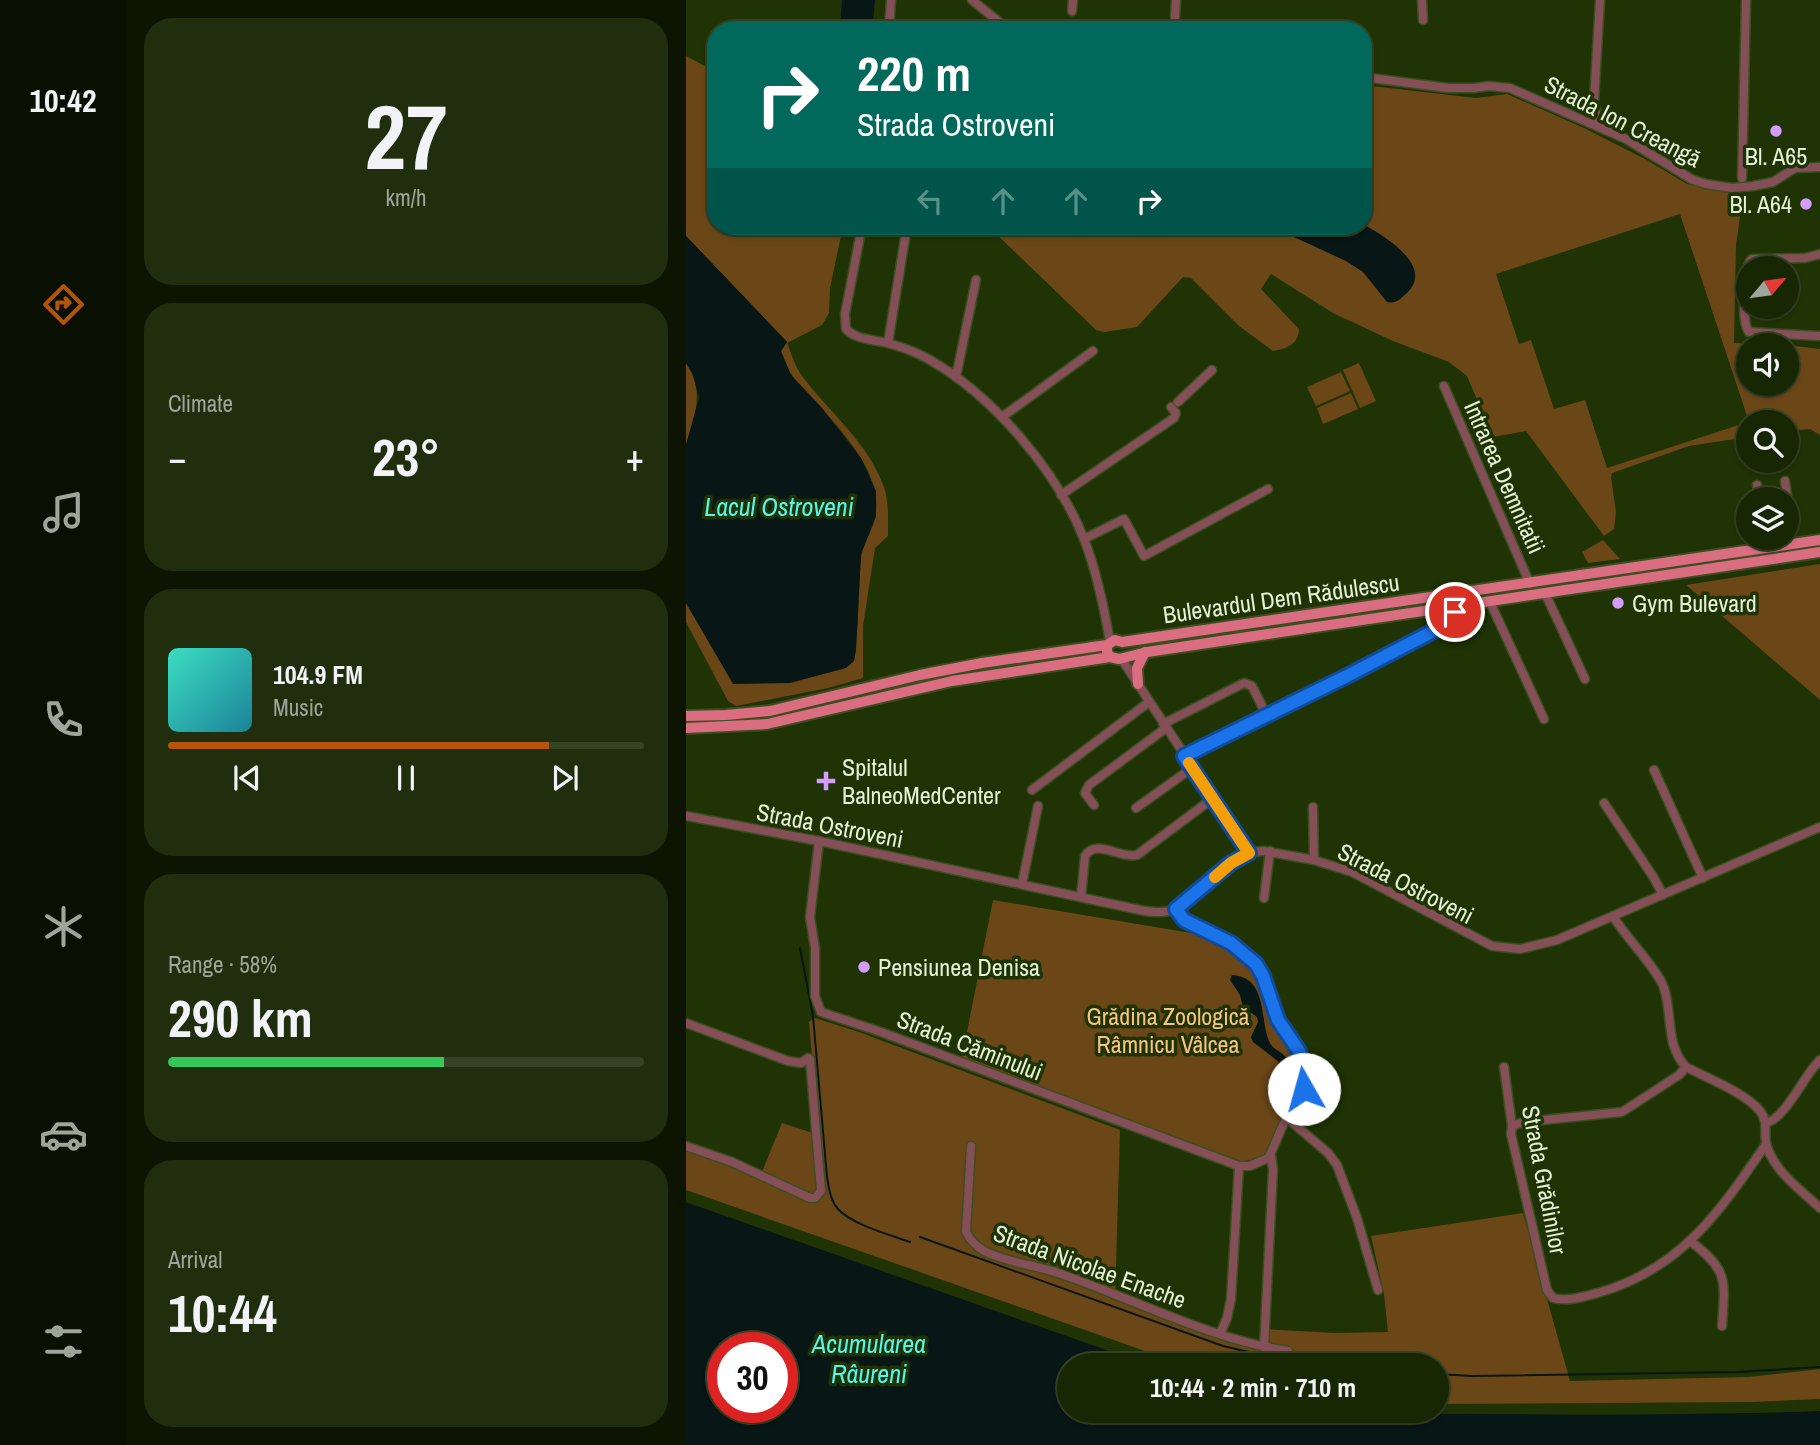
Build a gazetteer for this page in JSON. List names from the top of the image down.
{
  "streets": {
    "main road": ["Bulevardul Dem Rădulescu"],
    "street": [
      "Strada Ion Creangă",
      "Intrarea Demnitatii",
      "Strada Ostroveni",
      "Strada Căminului",
      "Strada Grădinilor",
      "Strada Nicolae Enache"
    ]
  },
  "crossings": [
    ["Intrarea Demnitatii", "Bulevardul Dem Rădulescu"],
    ["Strada Ostroveni", "Strada Căminului"]
  ],
  "water": ["Lacul Ostroveni", "Acumularea Râureni"],
  "parks": ["Grădina Zoologică Râmnicu Vâlcea"],
  "places": {
    "other": [
      "Bl. A65",
      "Bl. A64",
      "Gym Bulevard",
      "Pensiunea Denisa"
    ],
    "health": ["Spitalul BalneoMedCenter"]
  },
  "north": "top right",
  "page": {
    "tabs": "10:42",
    "tile": [
      ["27", "km/h"],
      "Climate",
      ["Range · 58%", "290 km"],
      ["Arrival", "10:44"]
    ],
    "turn": ["220 m", "Strada Ostroveni"],
    "heat": ["−", "23°", "+"],
    "song": ["104.9 FM", "Music"],
    "limit": "30",
    "trip": "10:44 · 2 min · 710 m"
  }
}
